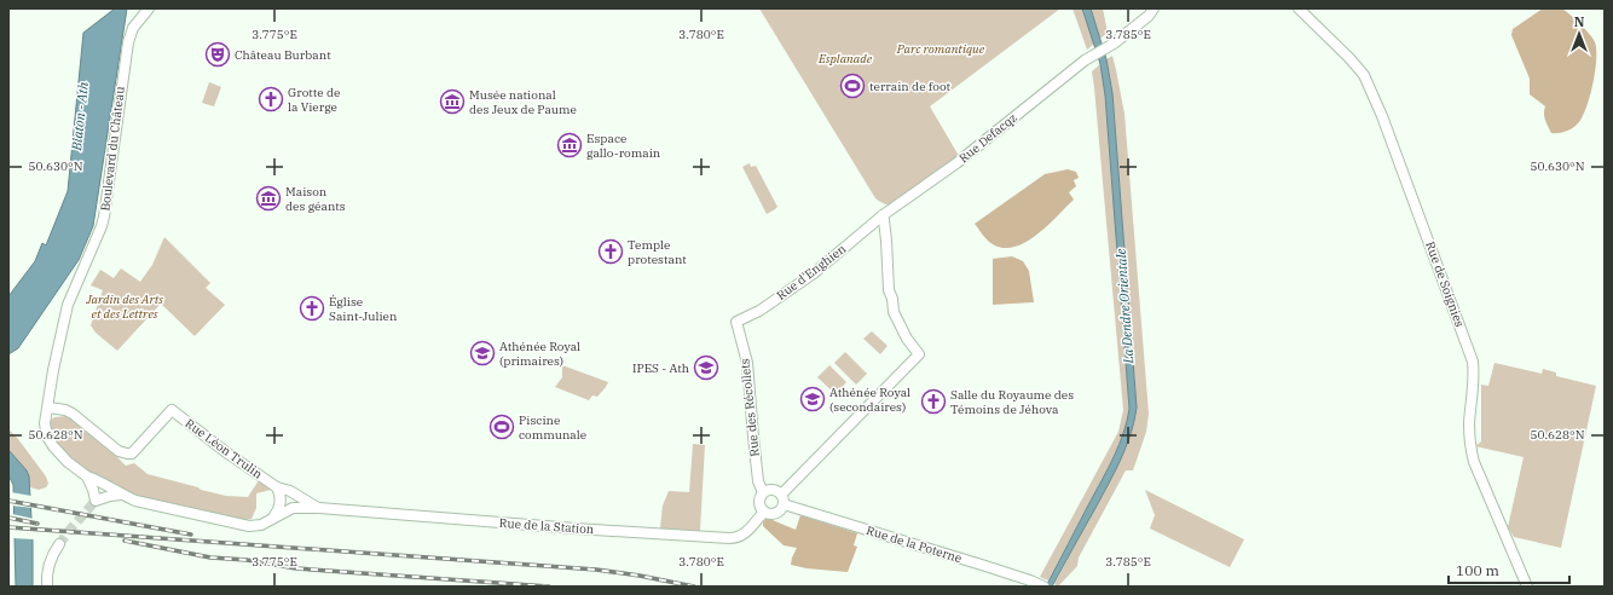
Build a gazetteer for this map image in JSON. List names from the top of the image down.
{
  "streets": {
    "street": [
      "Rue Defacqz",
      "Boulevard du Château",
      "Rue d'Enghien",
      "Rue de Soignies",
      "Rue des Récollets",
      "Rue Léon Trulin",
      "Rue de la Station",
      "Rue de la Poterne"
    ]
  },
  "crossings": [
    ["Rue Defacqz", "Rue d'Enghien"],
    ["Boulevard du Château", "Rue Léon Trulin"],
    ["Rue d'Enghien", "Rue des Récollets"],
    ["Rue des Récollets", "Rue de la Station"],
    ["Rue des Récollets", "Rue de la Poterne"],
    ["Rue Léon Trulin", "Rue de la Station"],
    ["Rue de la Station", "Rue de la Poterne"]
  ],
  "water": ["Blaton - Ath", "La Dendre Orientale"],
  "parks": ["Parc romantique", "Esplanade", "Jardin des Arts et des Lettres"],
  "places": {
    "theatre": ["Château Burbant"],
    "sports": ["terrain de foot", "Piscine communale"],
    "church": [
      "Grotte de la Vierge",
      "Temple protestant",
      "Église Saint-Julien",
      "Salle du Royaume des Témoins de Jéhova"
    ],
    "museum": ["Musée national des Jeux de Paume", "Espace gallo-romain", "Maison des géants"],
    "school or university": ["Athénée Royal (primaires)", "IPES - Ath", "Athénée Royal (secondaires)"]
  },
  "scale_bar": "100 m",
  "north": "top",
  "coordinates": [
    "3.775°E",
    "3.780°E",
    "3.785°E",
    "50.630°N",
    "50.628°N"
  ]
}
